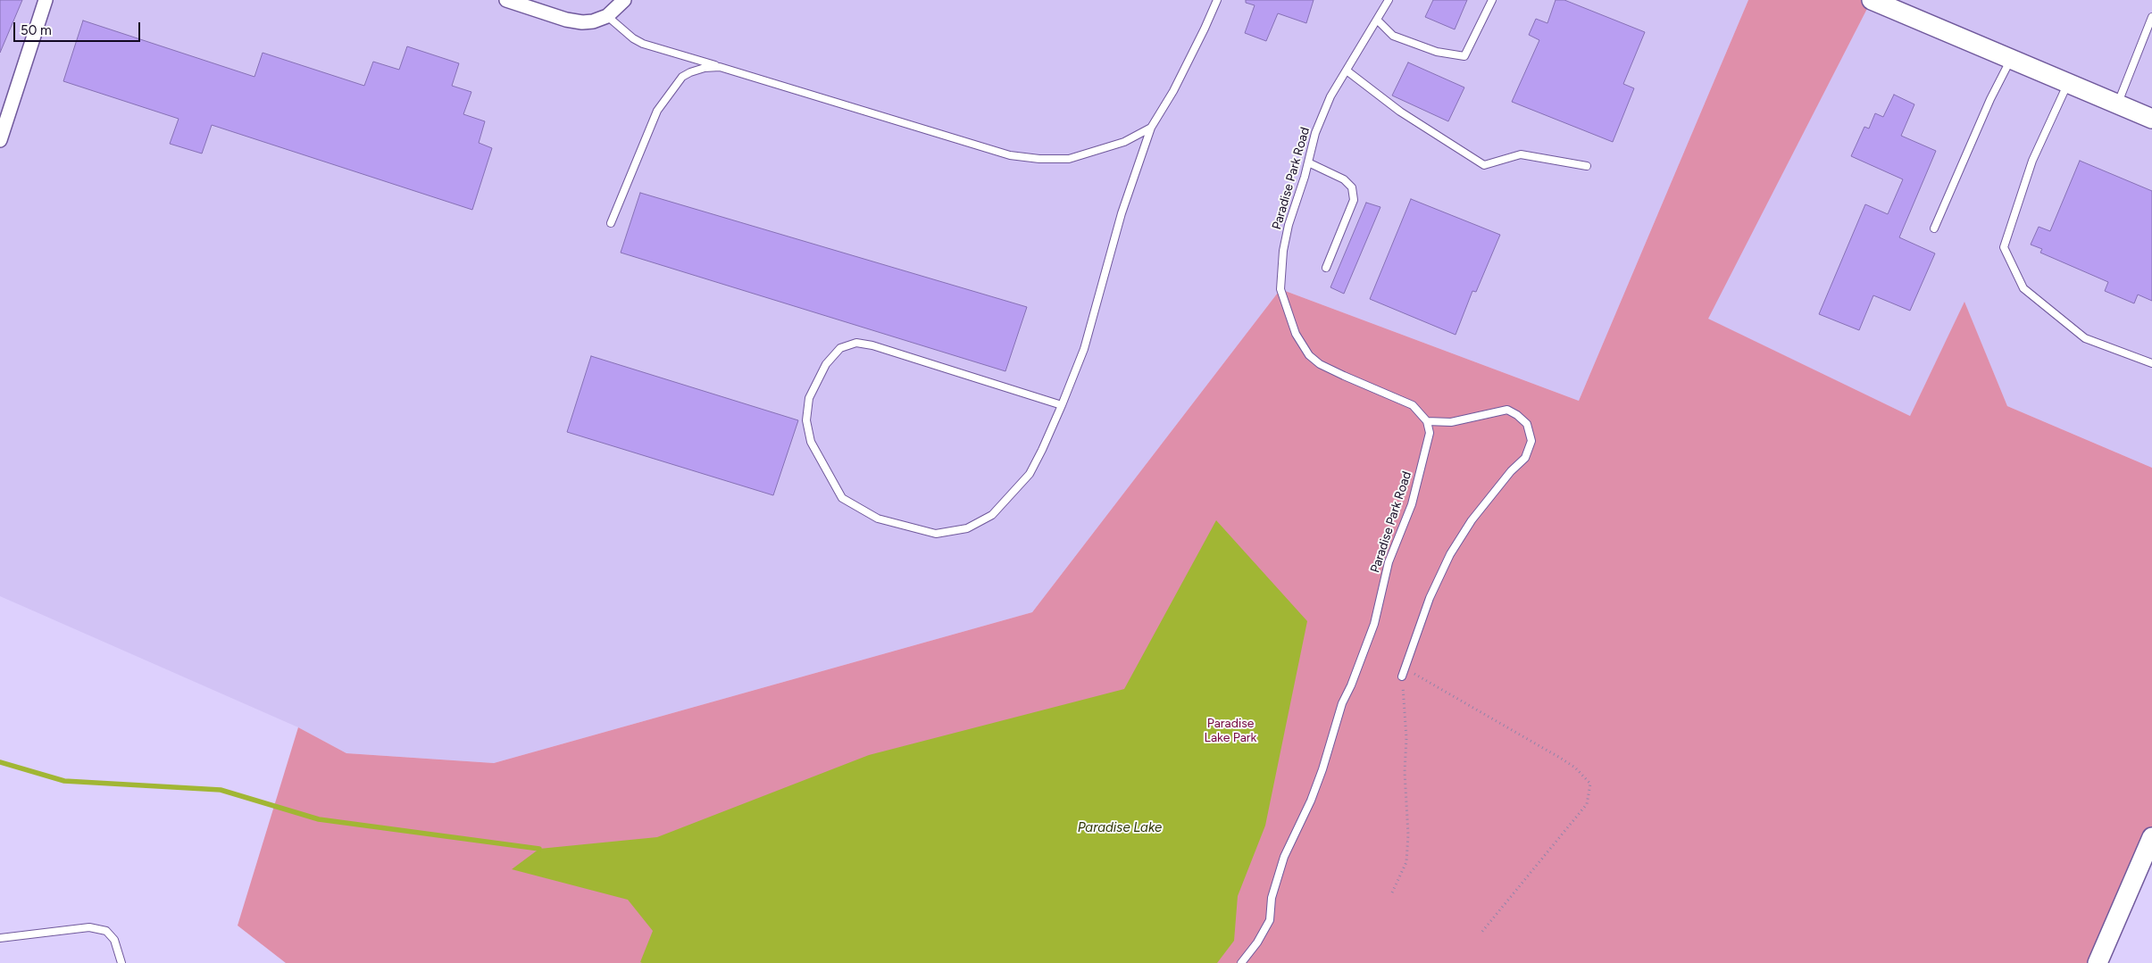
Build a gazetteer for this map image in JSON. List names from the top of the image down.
{
  "streets": {
    "lane": ["Paradise Park Road"]
  },
  "water": ["Paradise Lake"],
  "parks": ["Paradise Lake Park"],
  "scale_bar": "50 m"
}
